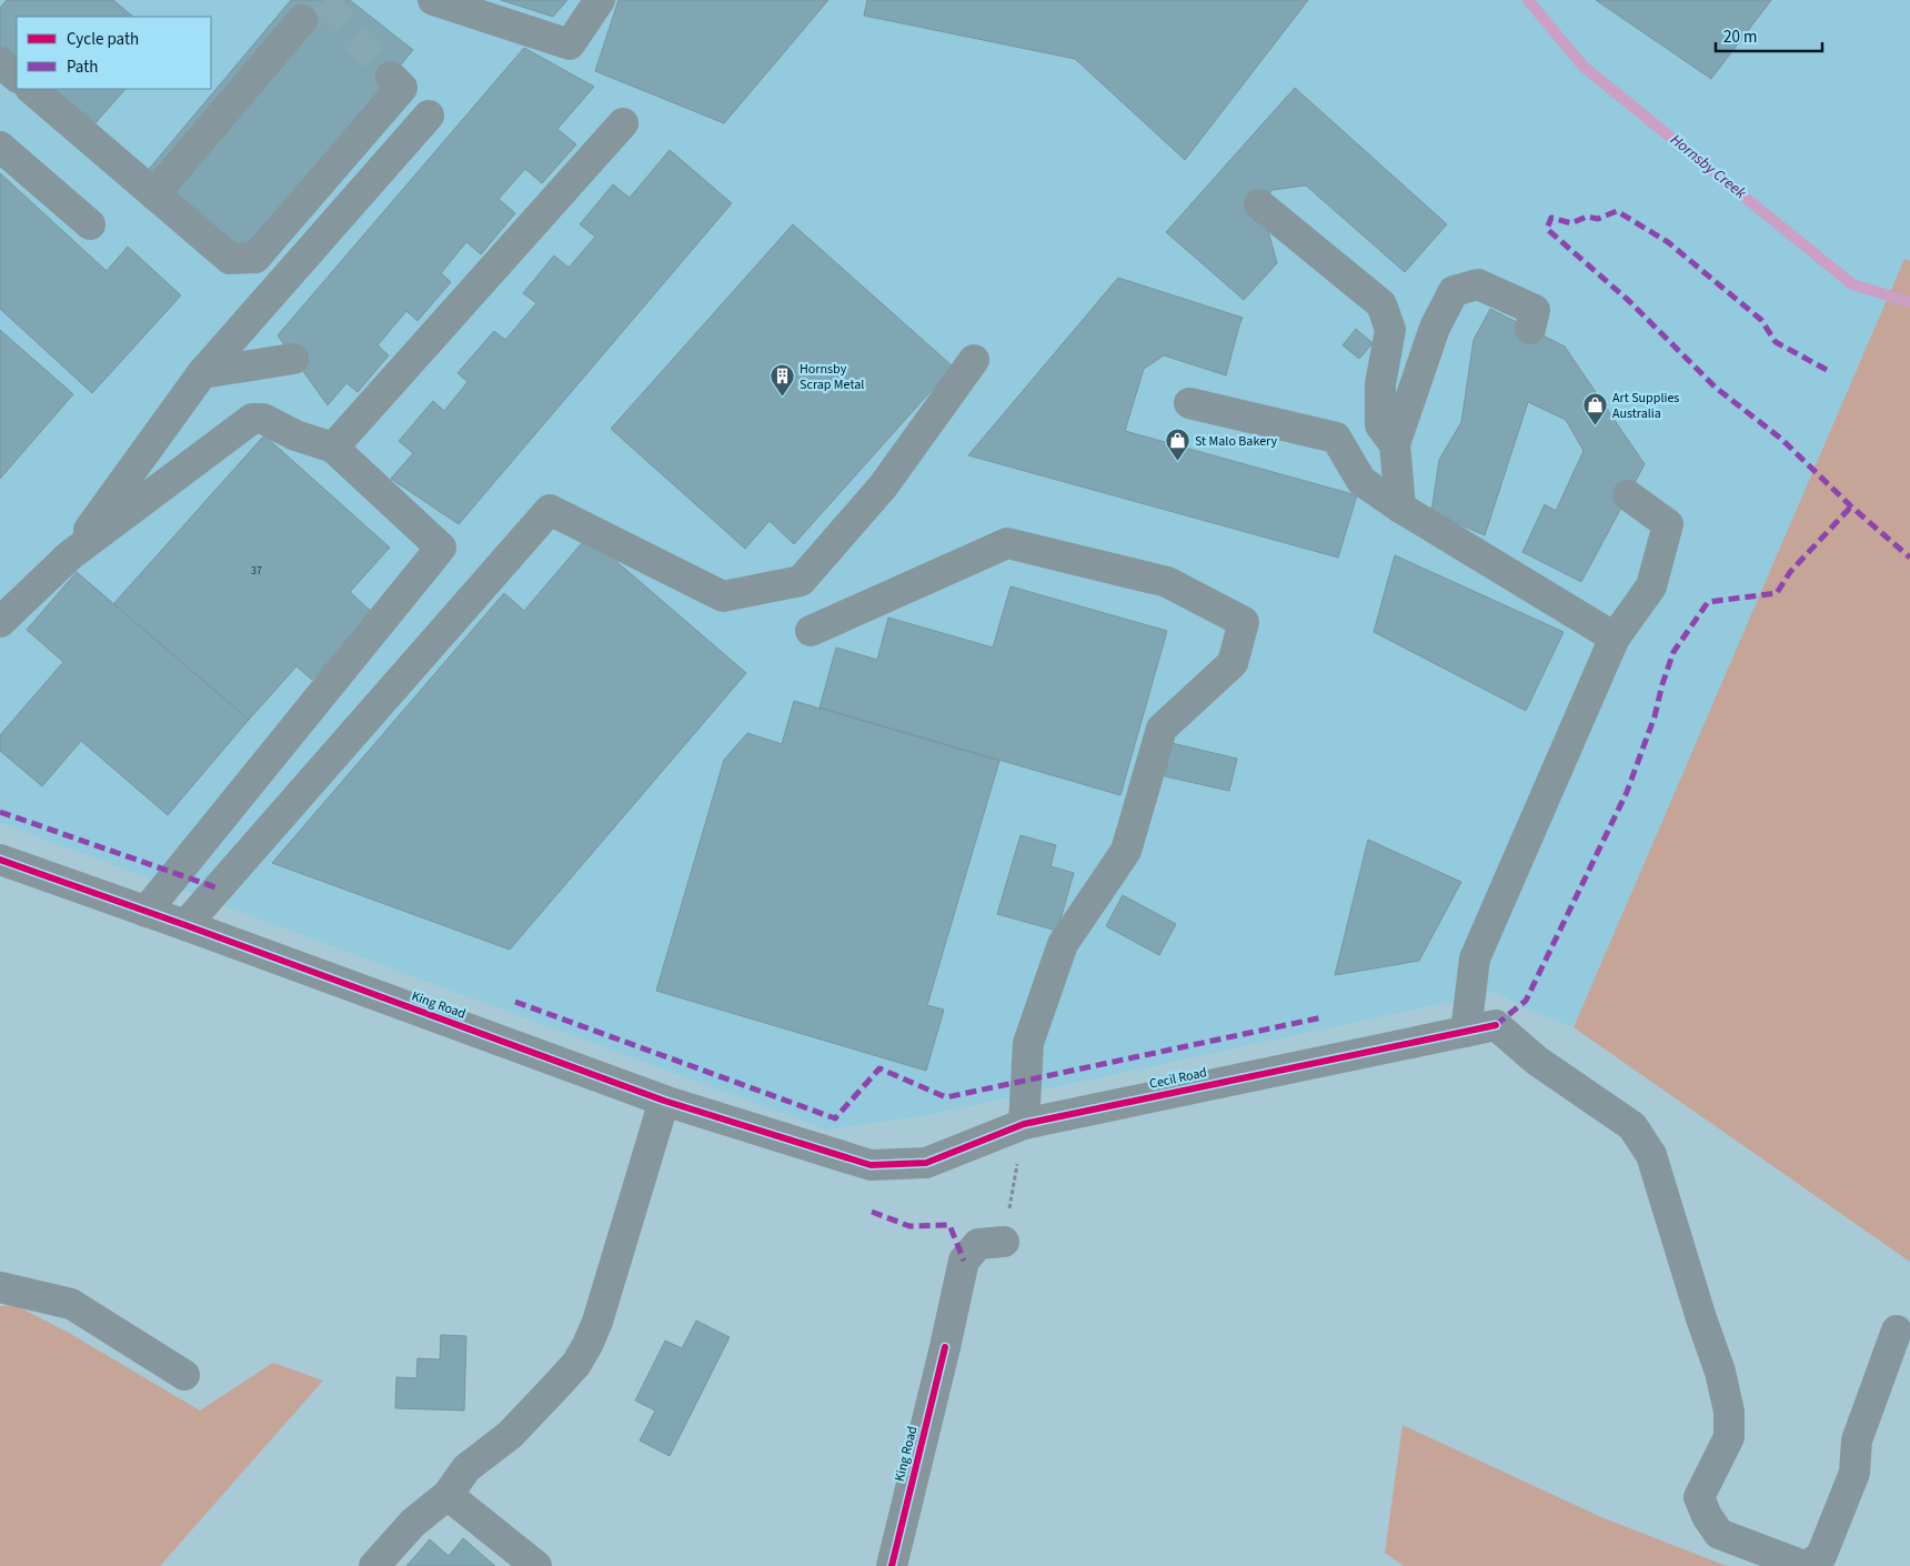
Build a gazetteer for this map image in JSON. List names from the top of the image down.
{
  "streets": {
    "street": ["King Road", "Cecil Road"]
  },
  "crossings": [
    ["King Road", "Cecil Road"]
  ],
  "water": ["Hornsby Creek"],
  "places": {
    "building": ["Hornsby Scrap Metal"],
    "shop": ["Art Supplies Australia", "St Malo Bakery"]
  },
  "house_numbers": ["37"],
  "legend": ["Cycle path", "Path"],
  "scale_bar": "20 m"
}
